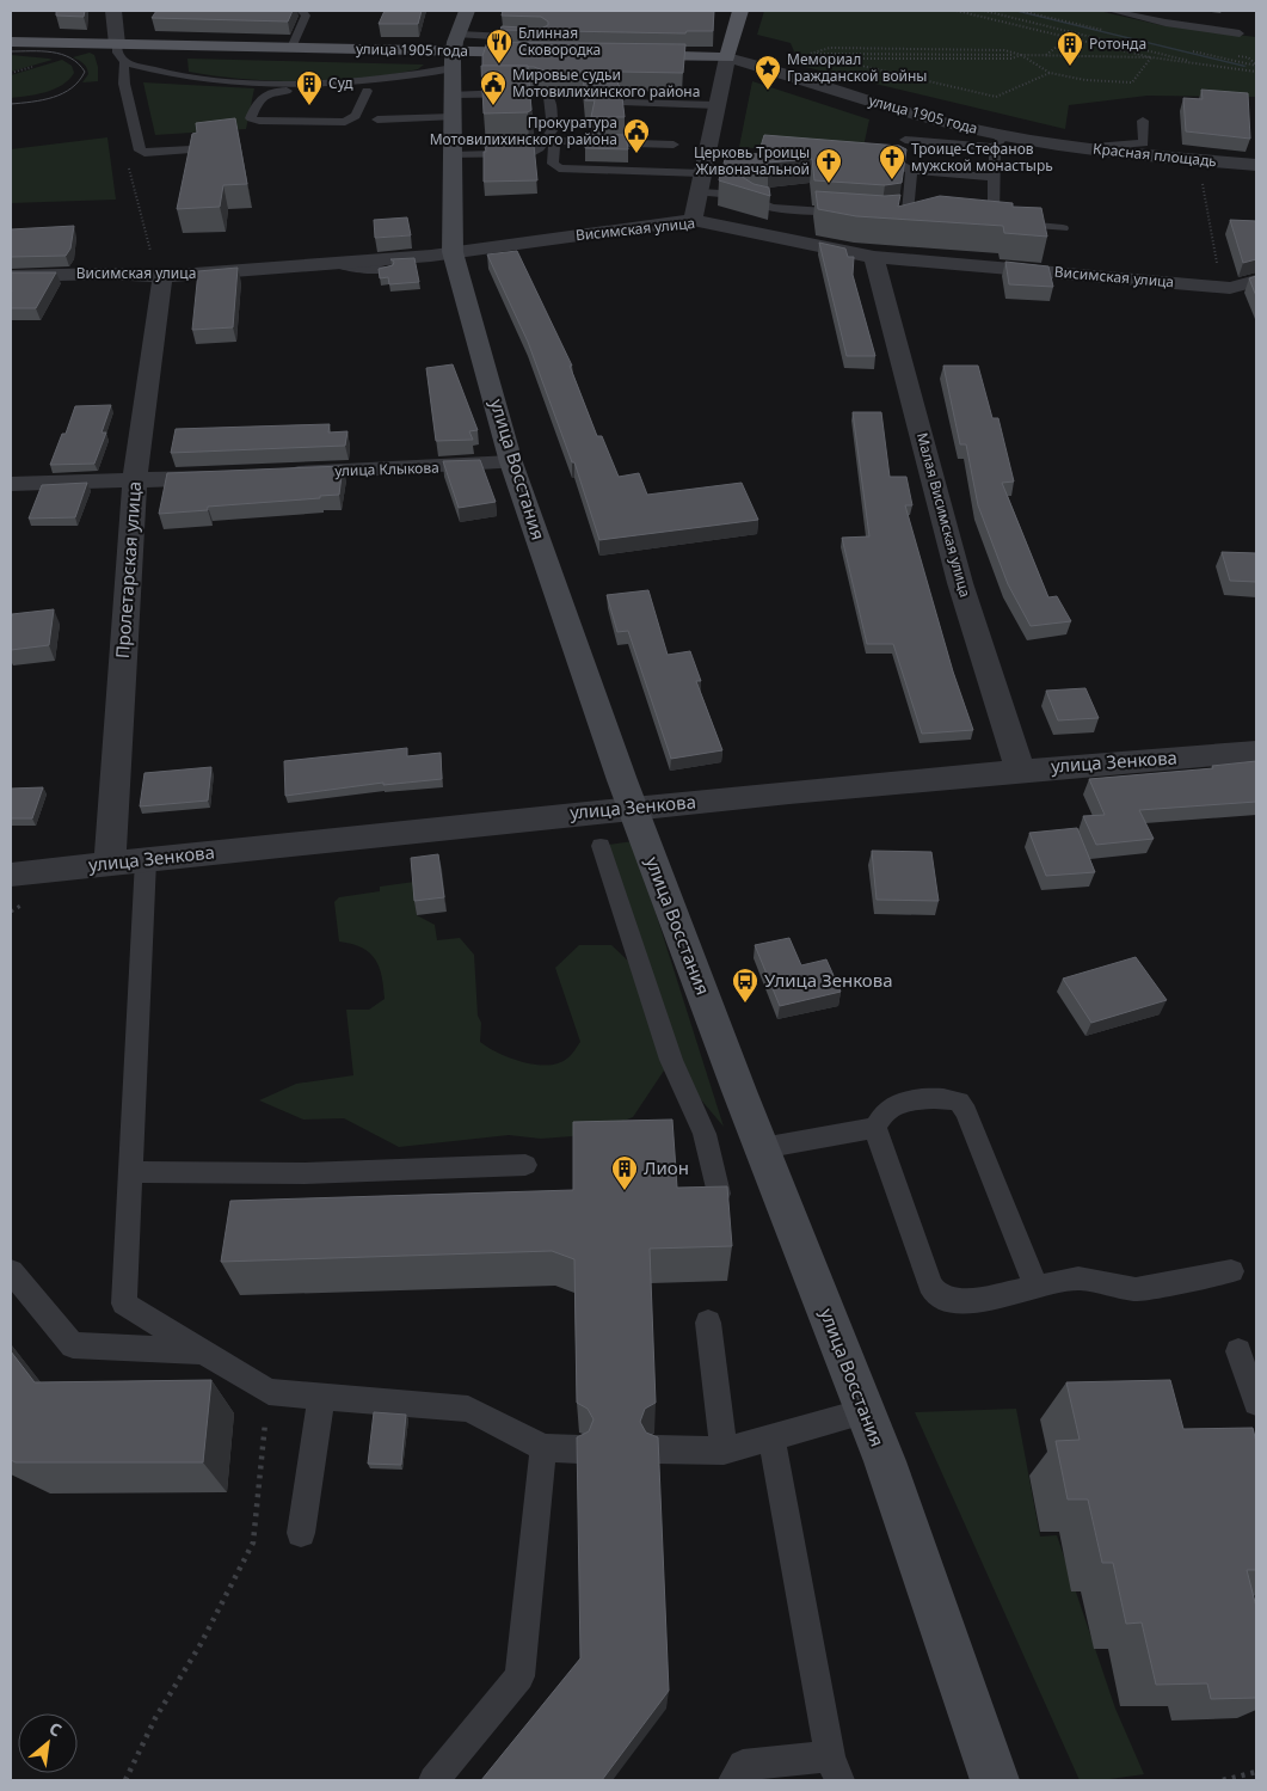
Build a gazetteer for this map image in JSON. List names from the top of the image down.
{
  "streets": {
    "main road": ["улица 1905 года"],
    "street": [
      "Красная площадь",
      "Висимская улица",
      "улица Клыкова",
      "улица Восстания",
      "Малая Висимская улица",
      "Пролетарская улица",
      "улица Зенкова"
    ]
  },
  "crossings": [
    ["улица 1905 года", "Красная площадь"],
    ["улица 1905 года", "улица Восстания"],
    ["Висимская улица", "улица Восстания"],
    ["Висимская улица", "Малая Висимская улица"],
    ["Висимская улица", "Пролетарская улица"],
    ["улица Клыкова", "улица Восстания"],
    ["улица Восстания", "улица Зенкова"],
    ["Малая Висимская улица", "улица Зенкова"],
    ["Пролетарская улица", "улица Зенкова"]
  ],
  "places": {
    "restaurant": ["Блинная Сковородка"],
    "building": ["Ротонда", "Суд", "Лион"],
    "place": ["Мемориал Гражданской войны"],
    "public building": ["Мировые судьи Мотовилихинского района", "Прокуратура Мотовилихинского района"],
    "church": ["Троице-Стефанов мужской монастырь", "Церковь Троицы Живоначальной"],
    "bus stop": ["Улица Зенкова"]
  },
  "north": "top right"
}
